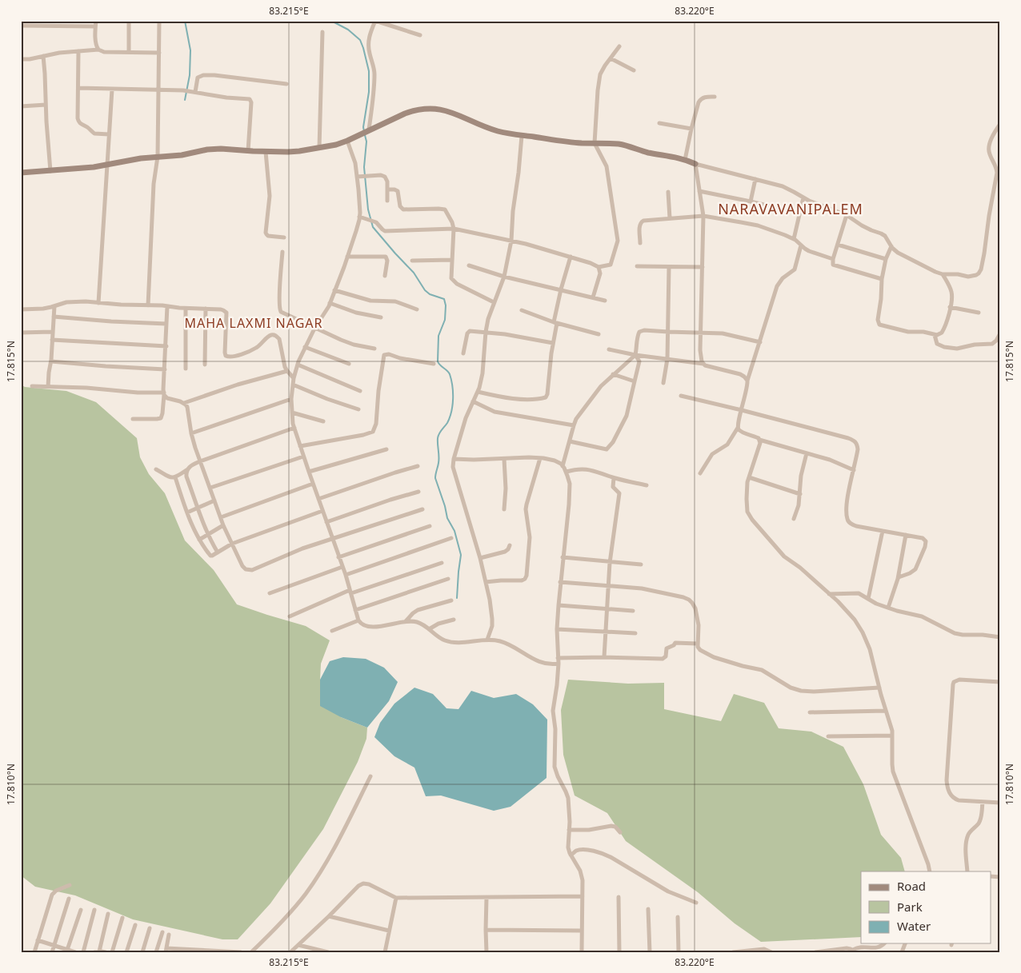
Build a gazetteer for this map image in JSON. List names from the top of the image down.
{
  "districts": ["NARAVAVANIPALEM", "MAHA LAXMI NAGAR"],
  "legend": ["Road", "Park", "Water"],
  "coordinates": [
    "83.215°E",
    "83.220°E",
    "17.815°N",
    "17.810°N"
  ]
}
